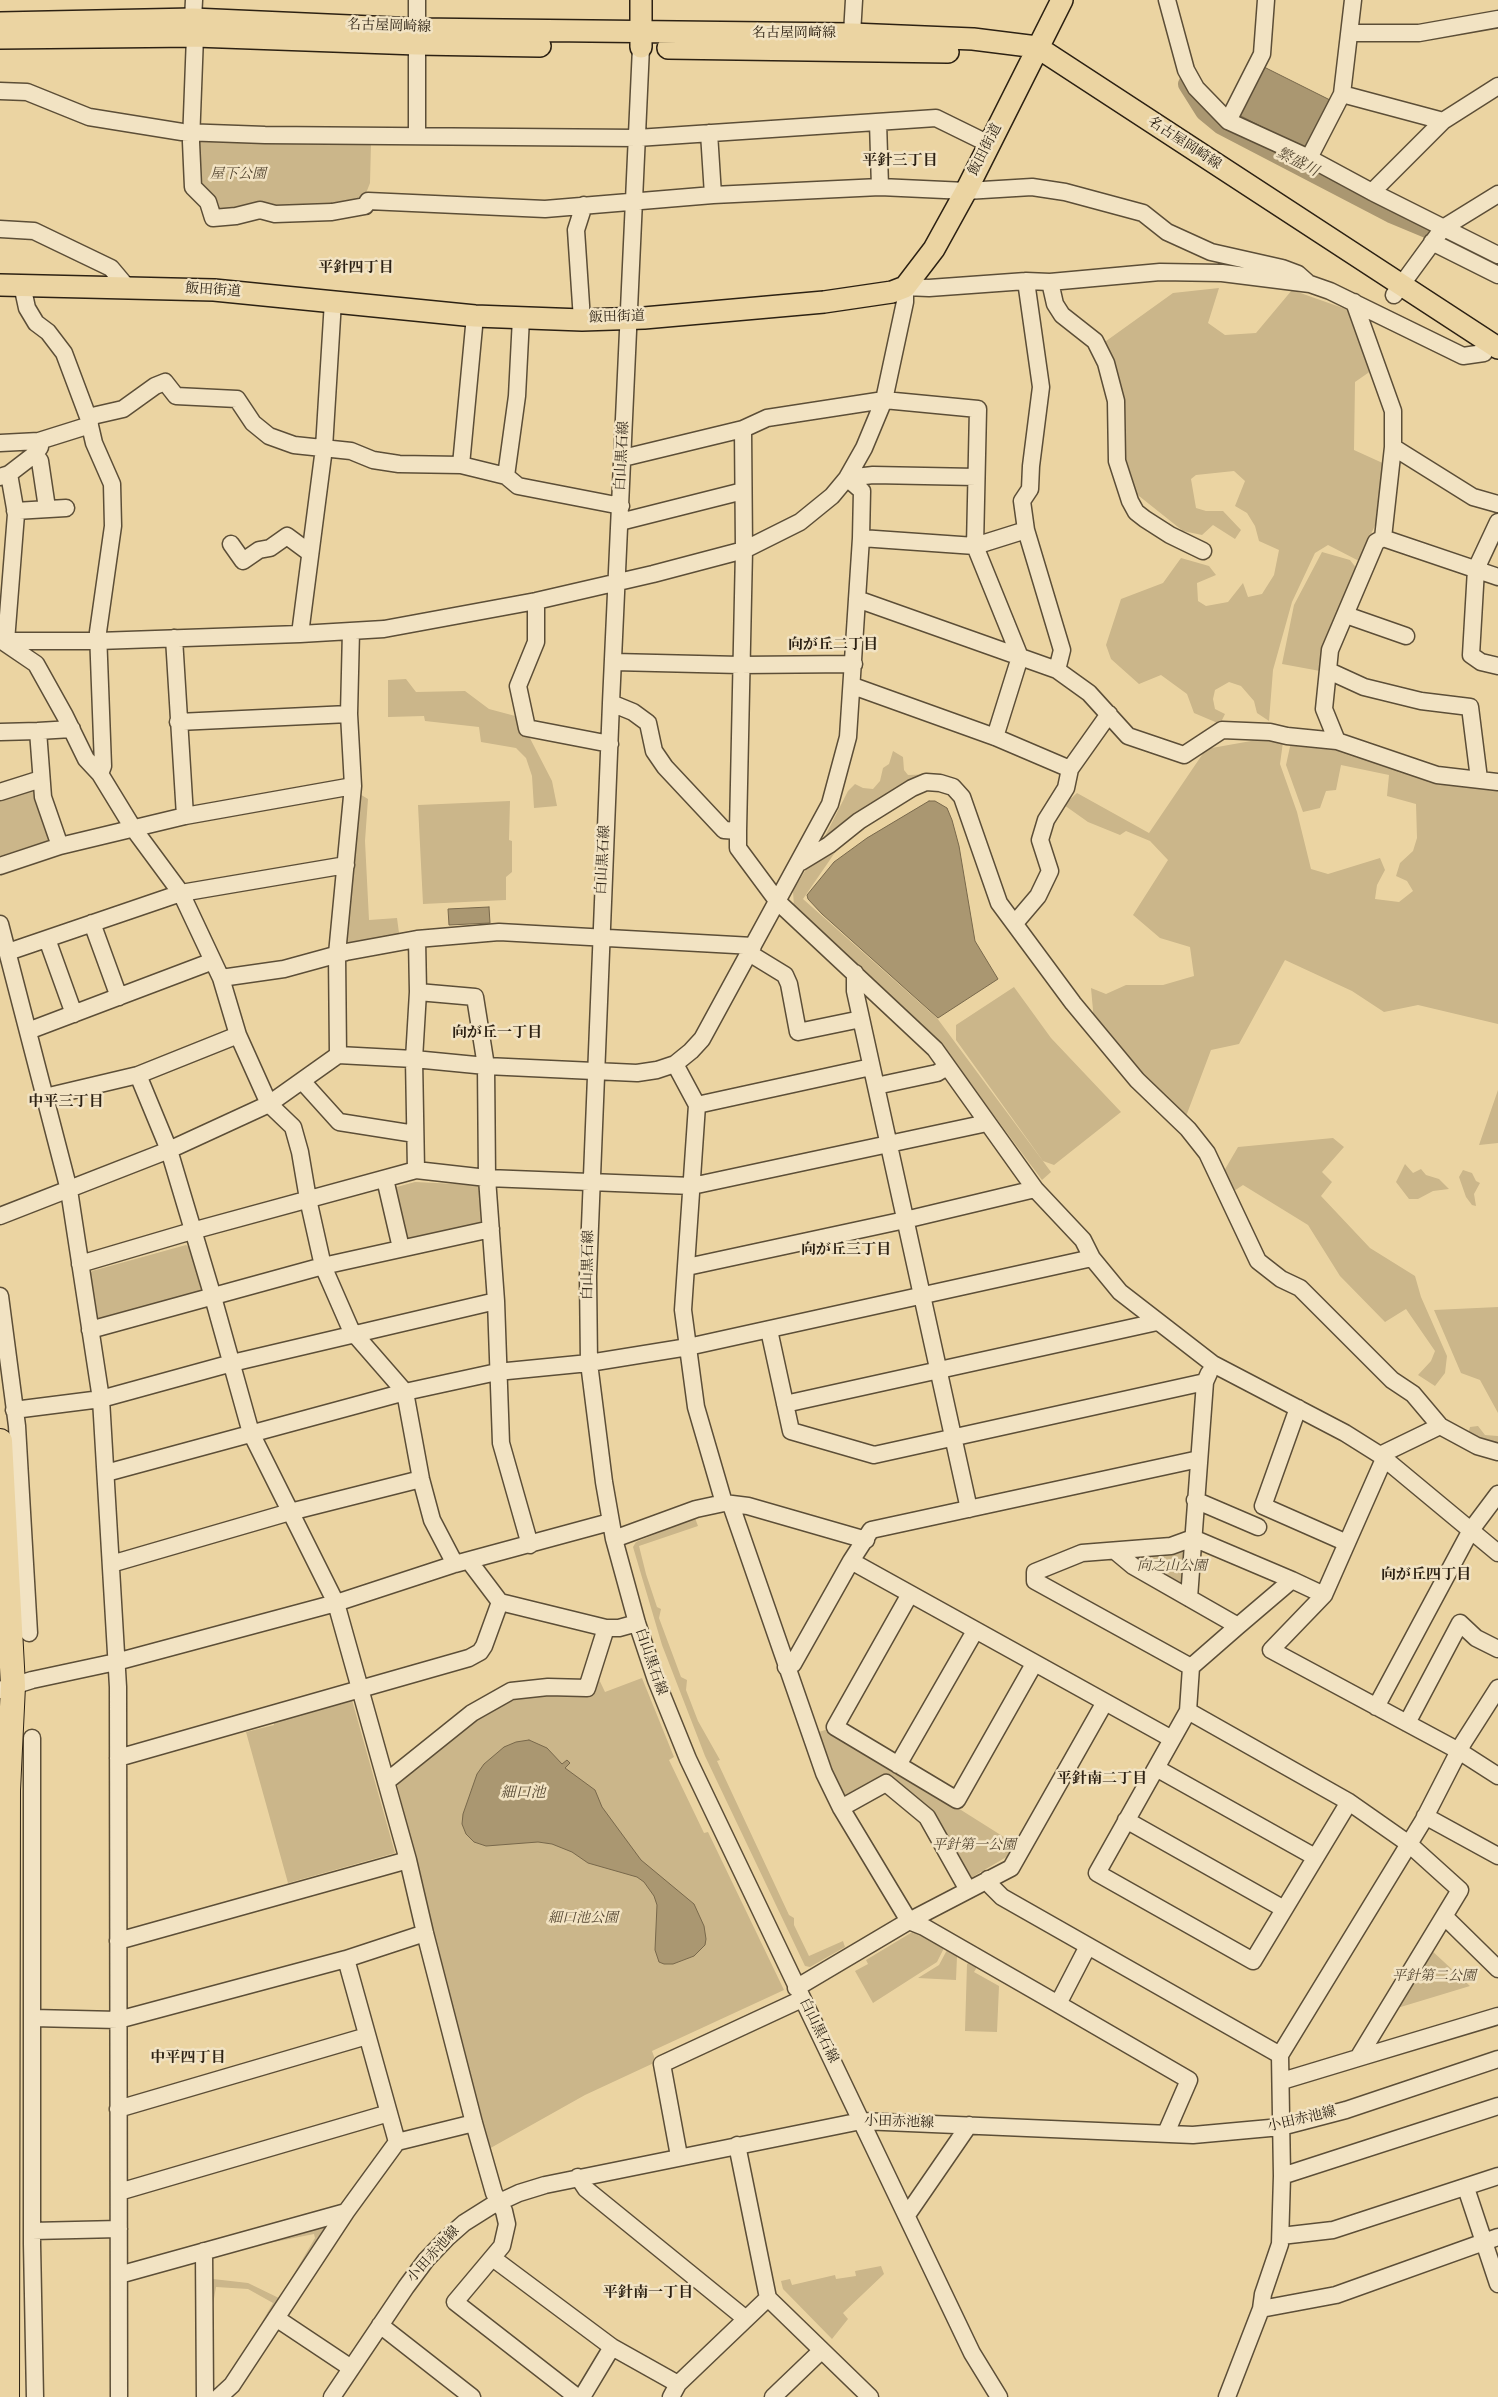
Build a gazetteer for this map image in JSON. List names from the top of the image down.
{
  "streets": {
    "main road": ["名古屋岡崎線", "飯田街道"],
    "street": ["白山黒石線", "小田赤池線"]
  },
  "crossings": [
    ["名古屋岡崎線", "飯田街道"],
    ["名古屋岡崎線", "白山黒石線"],
    ["飯田街道", "白山黒石線"],
    ["白山黒石線", "小田赤池線"]
  ],
  "districts": [
    "平針三丁目",
    "平針四丁目",
    "向が丘二丁目",
    "向が丘一丁目",
    "中平三丁目",
    "向が丘三丁目",
    "向が丘四丁目",
    "平針南二丁目",
    "中平四丁目",
    "平針南一丁目"
  ],
  "water": ["繁盛川", "細口池"],
  "parks": [
    "屋下公園",
    "向之山公園",
    "平針第一公園",
    "細口池公園",
    "平針第二公園"
  ]
}
